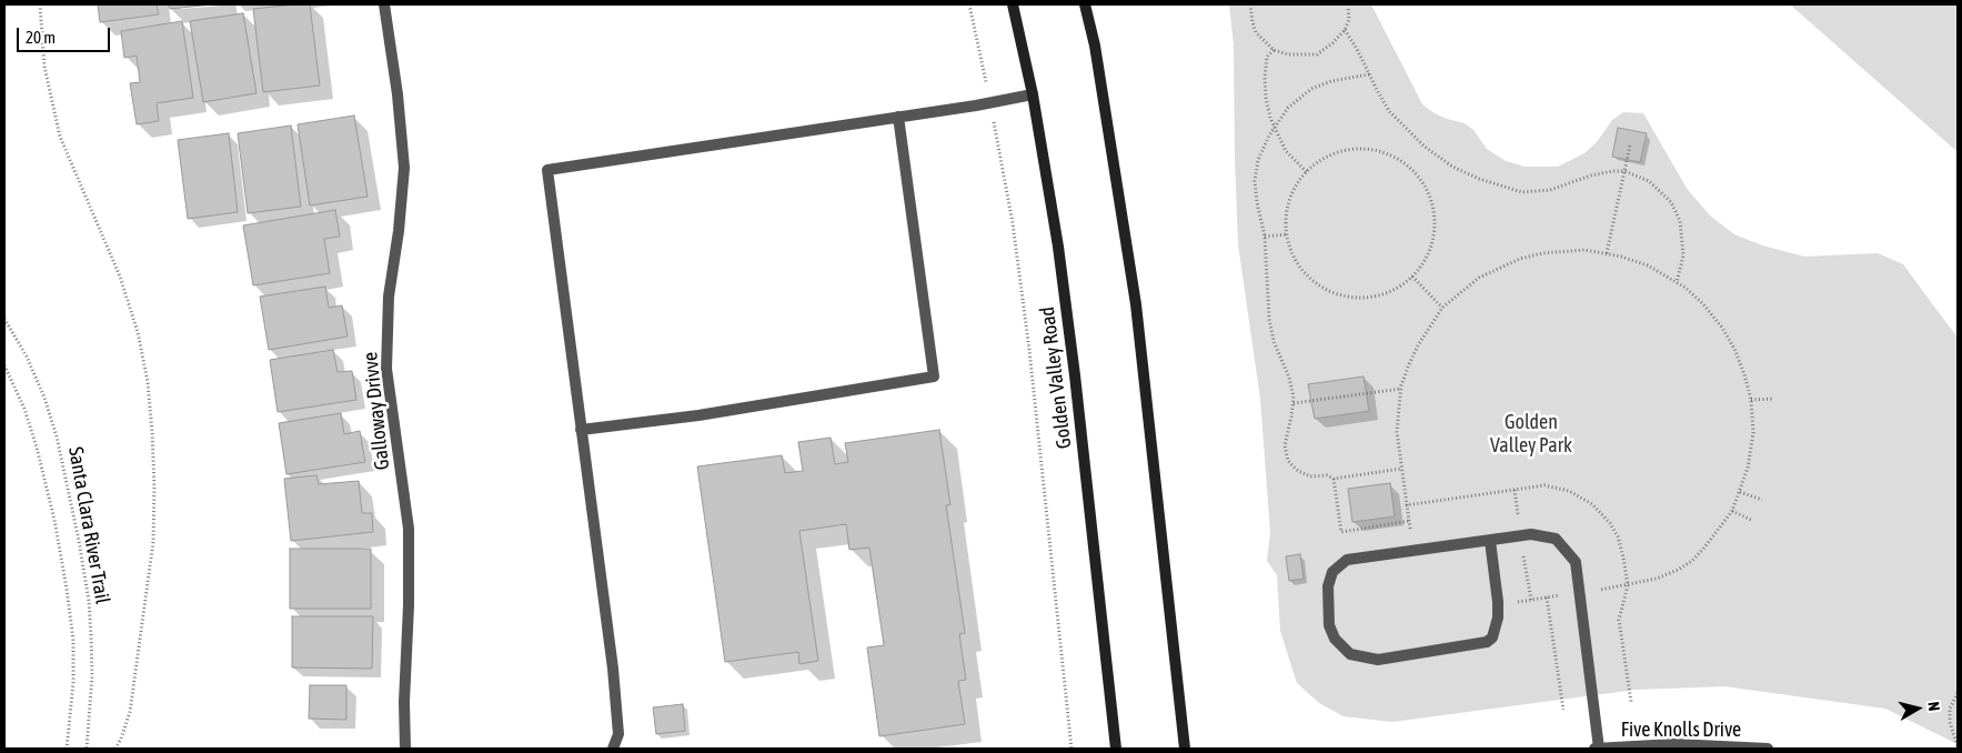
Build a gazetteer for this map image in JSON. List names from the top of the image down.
{
  "streets": {
    "main road": ["Golden Valley Road"],
    "street": ["Galloway Drivve", "Five Knolls Drive"],
    "path": ["Santa Clara River Trail"]
  },
  "parks": ["Golden Valley Park"],
  "scale_bar": "20 m",
  "north": "right"
}
